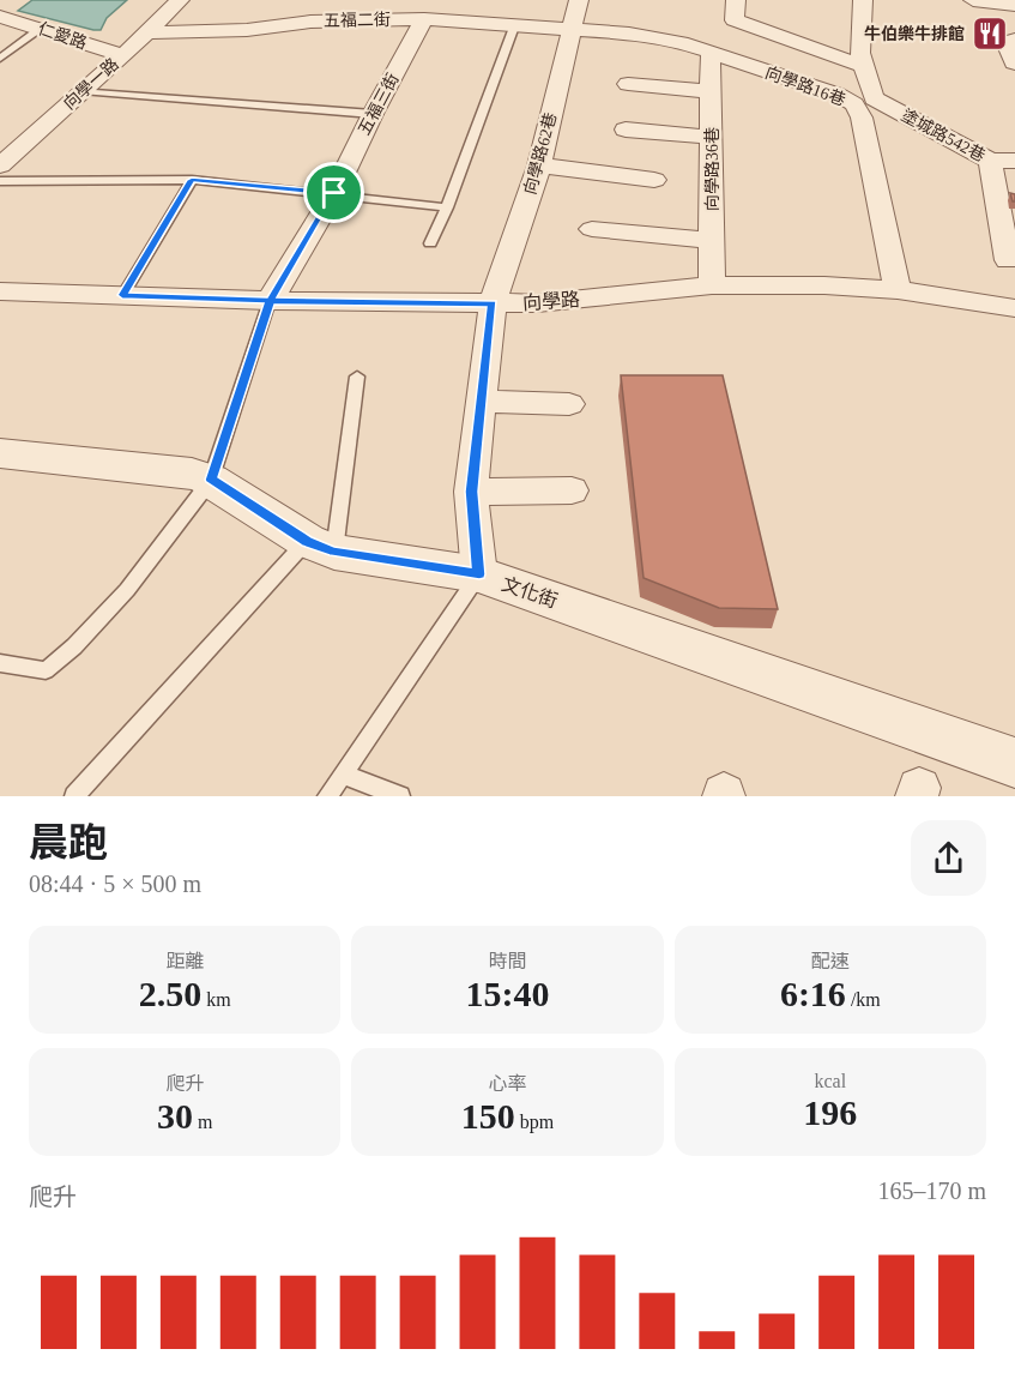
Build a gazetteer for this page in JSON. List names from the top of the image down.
{
  "streets": {
    "street": [
      "五福二街",
      "仁愛路",
      "向學一路",
      "向學路16巷",
      "五福三街",
      "塗城路542巷",
      "向學路62巷",
      "向學路36巷",
      "向學路",
      "文化街"
    ]
  },
  "crossings": [
    ["五福二街", "向學一路"],
    ["五福二街", "向學路16巷"],
    ["五福二街", "五福三街"],
    ["五福二街", "向學路62巷"],
    ["仁愛路", "向學一路"],
    ["向學路16巷", "向學路62巷"],
    ["向學路16巷", "向學路36巷"],
    ["向學路16巷", "向學路"],
    ["五福三街", "向學路"],
    ["向學路62巷", "向學路"],
    ["向學路62巷", "文化街"],
    ["向學路36巷", "向學路"]
  ],
  "places": {
    "restaurant": ["牛伯樂牛排館"]
  },
  "page": {
    "heading": ["晨跑", "08:44 · 5 × 500 m"],
    "stats": [
      ["距離", "2.50 km"],
      ["時間", "15:40"],
      ["配速", "6:16 /km"],
      ["爬升", "30 m"],
      ["心率", "150 bpm"],
      ["kcal", "196"]
    ],
    "chart": ["爬升", "165–170 m"]
  }
}
